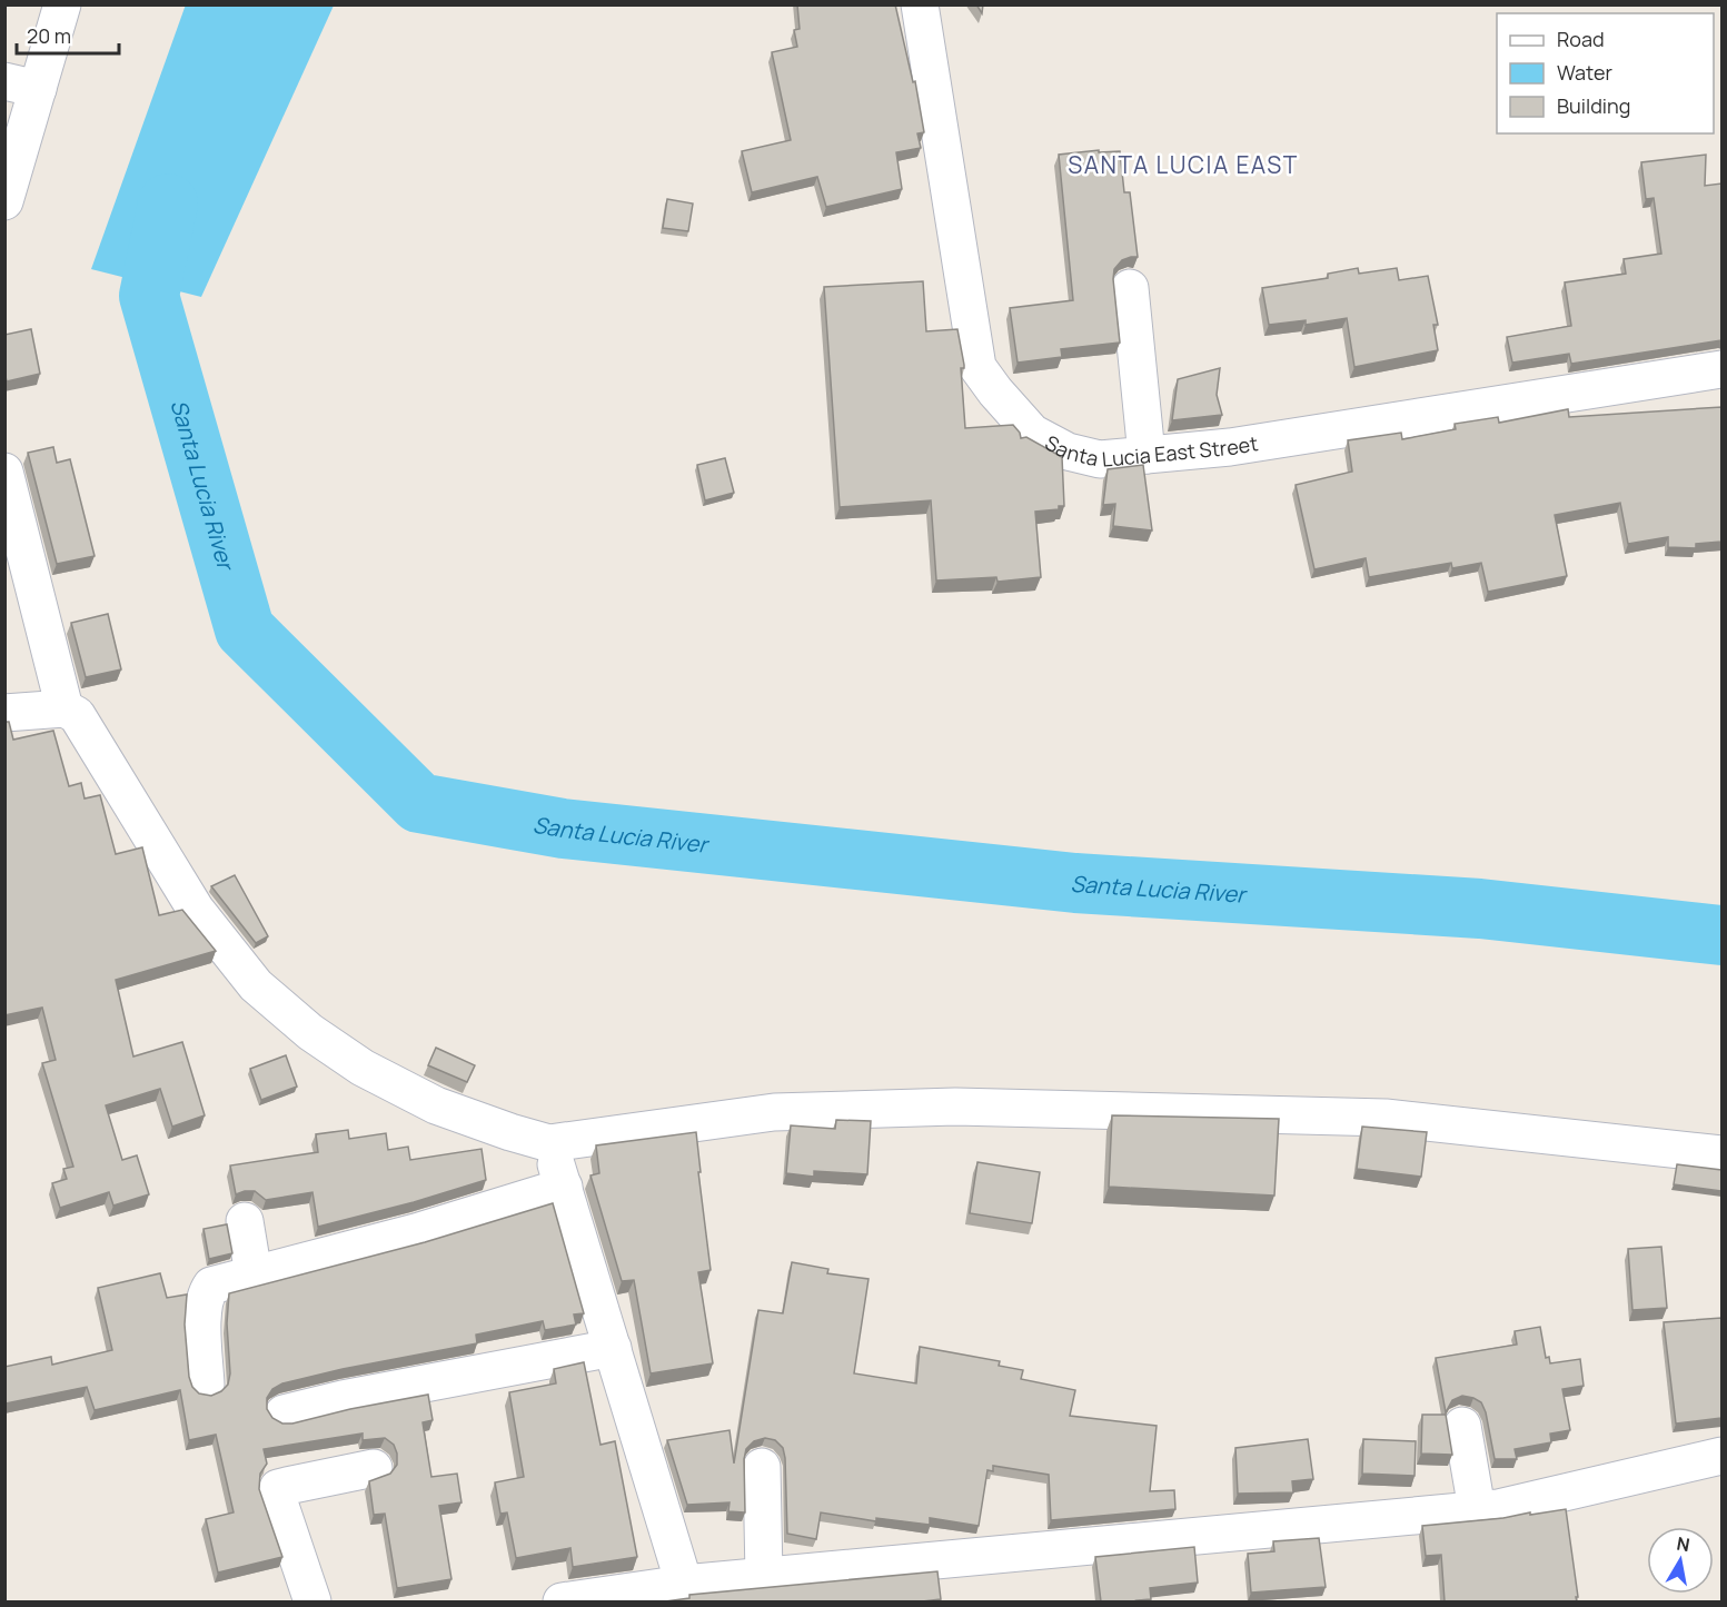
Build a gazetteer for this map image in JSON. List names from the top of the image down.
{
  "streets": {
    "street": ["Santa Lucia East Street"]
  },
  "districts": ["SANTA LUCIA EAST"],
  "water": ["Santa Lucia River"],
  "legend": ["Road", "Water", "Building"],
  "scale_bar": "20 m",
  "north": "top"
}
